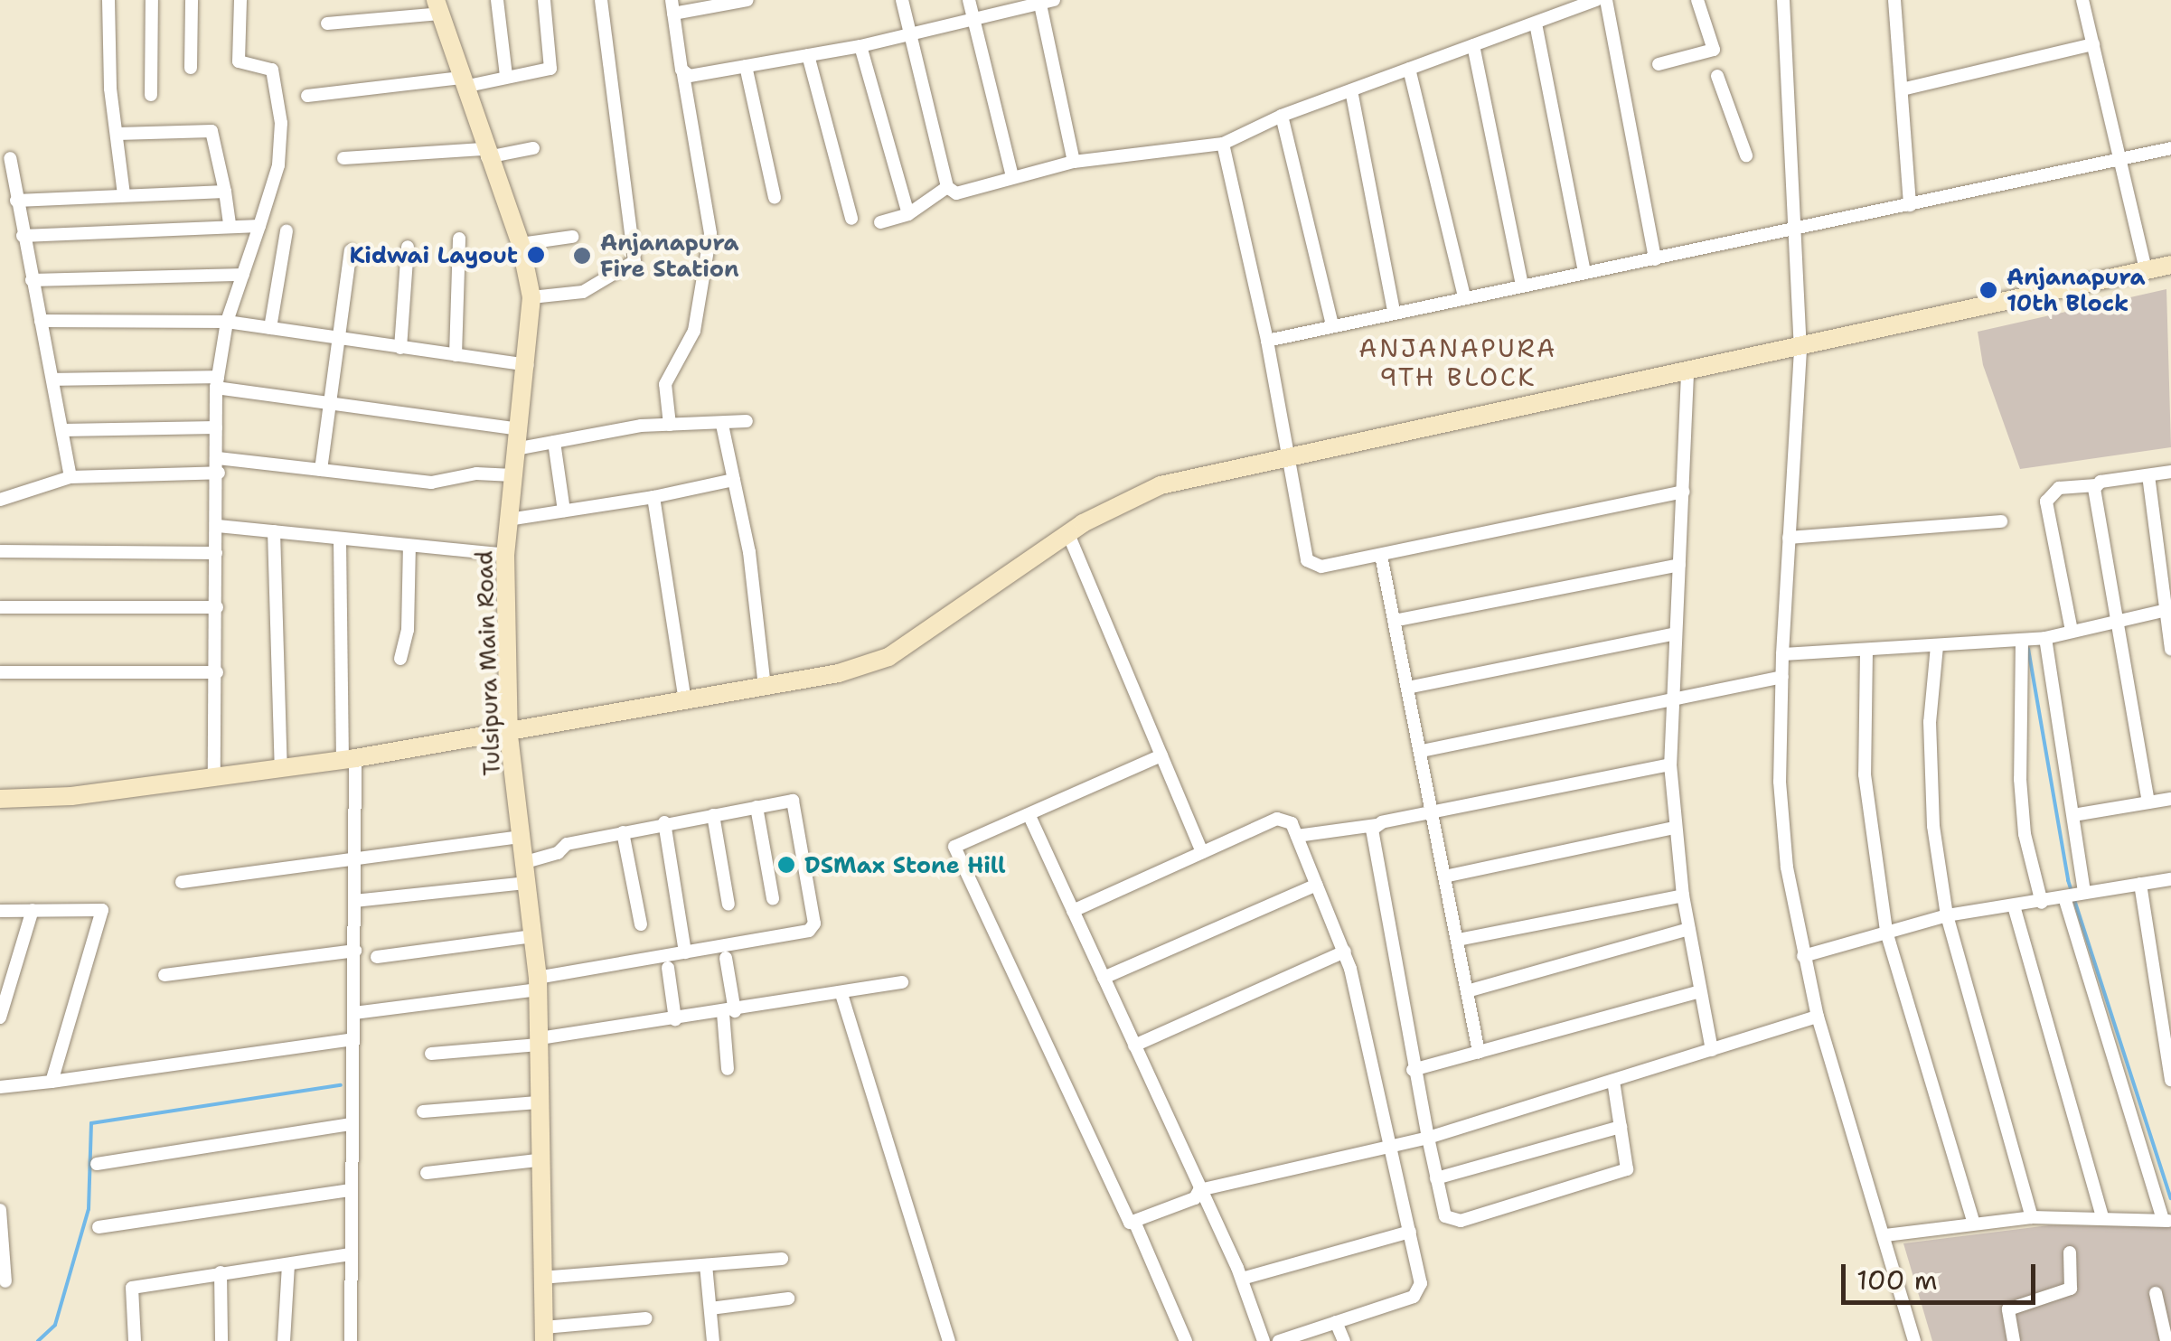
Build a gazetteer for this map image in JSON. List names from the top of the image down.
{
  "streets": {
    "main road": ["Tulsipura Main Road"]
  },
  "districts": ["ANJANAPURA 9TH BLOCK"],
  "places": [
    "Kidwai Layout",
    "Anjanapura Fire Station",
    "Anjanapura 10th Block",
    "DSMax Stone Hill"
  ],
  "scale_bar": "100 m"
}
